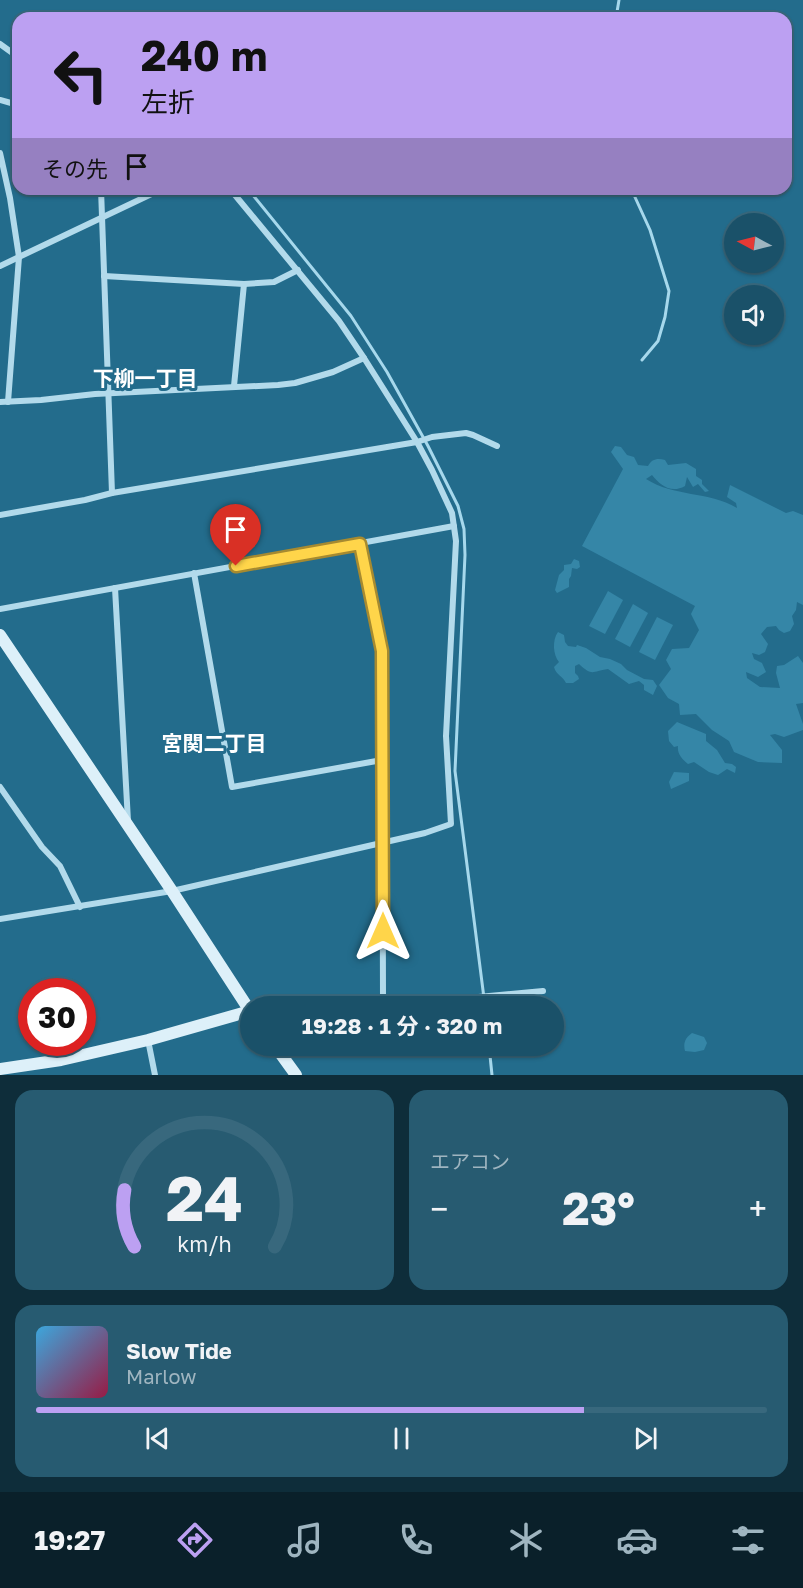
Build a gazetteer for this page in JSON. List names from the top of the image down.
{
  "districts": ["下柳一丁目", "宮関二丁目"],
  "north": "left",
  "page": {
    "turn": ["240 m", "左折"],
    "then": "その先",
    "limit": "30",
    "trip": "19:28 · 1 分 · 320 m",
    "tile": "エアコン",
    "heat": ["−", "23°", "+"],
    "song": ["Slow Tide", "Marlow"],
    "tabs": "19:27",
    "gauge": ["24", "km/h"]
  }
}
